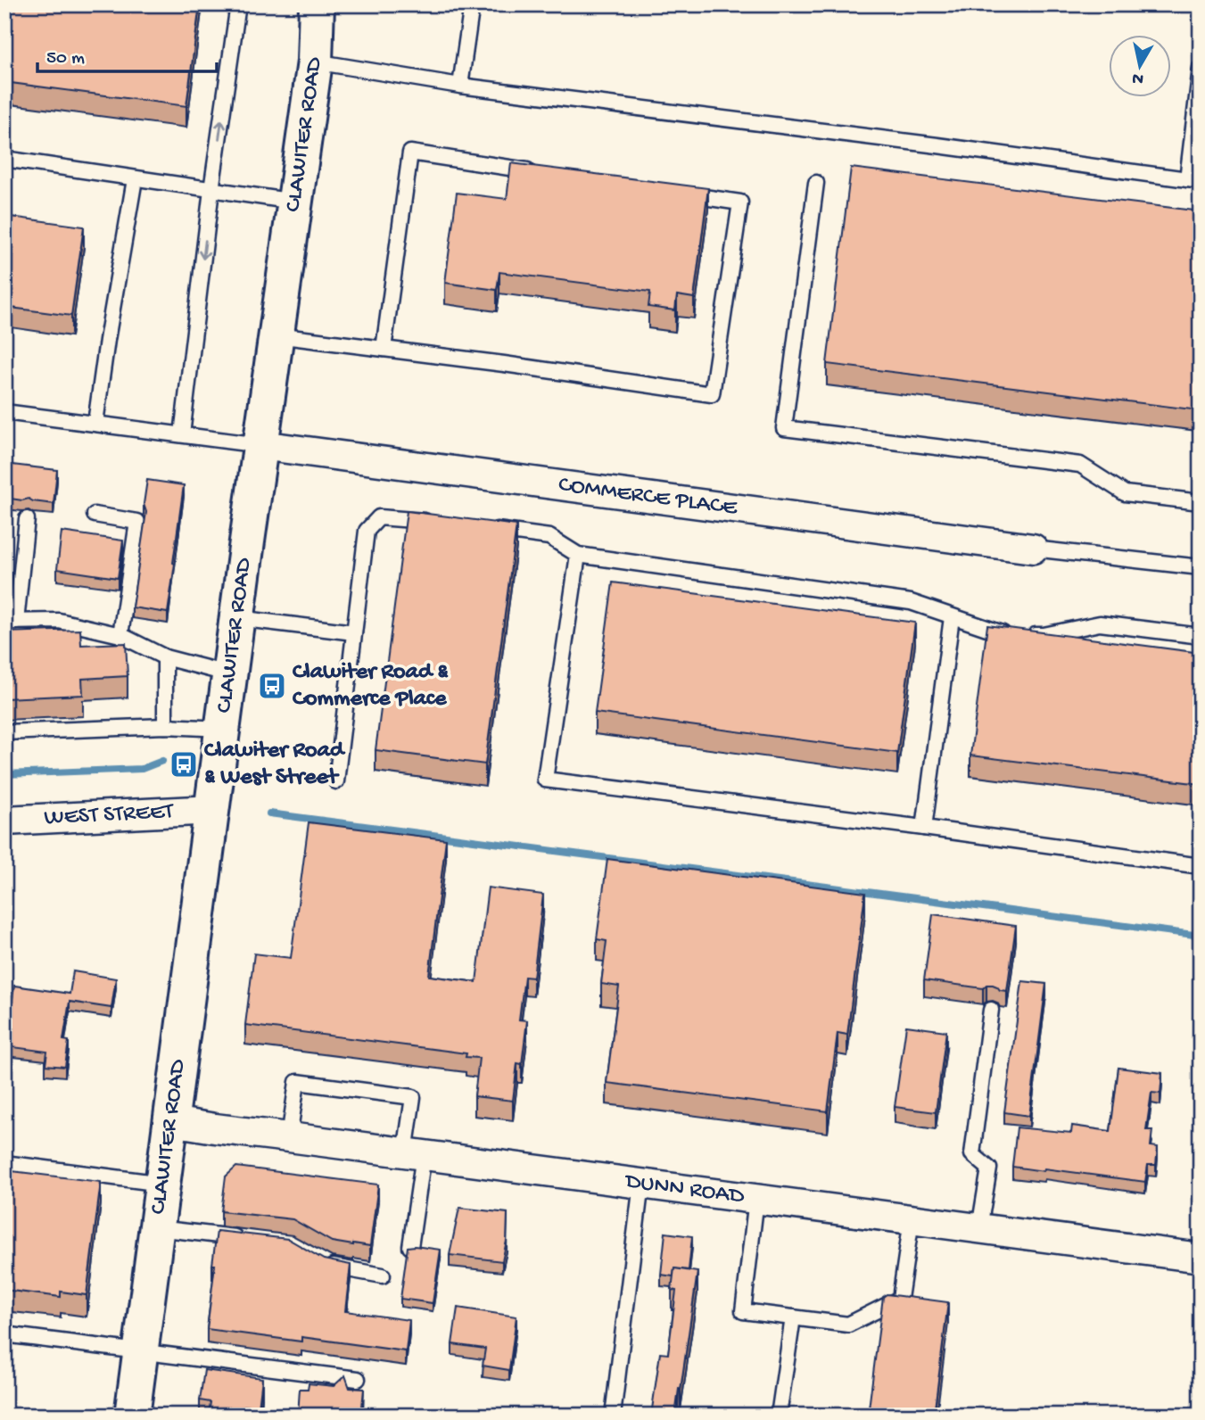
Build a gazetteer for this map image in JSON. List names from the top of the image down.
{
  "streets": {
    "main road": ["CLAWITER ROAD"],
    "street": ["COMMERCE PLACE", "WEST STREET", "DUNN ROAD"]
  },
  "crossings": [
    ["CLAWITER ROAD", "COMMERCE PLACE"],
    ["CLAWITER ROAD", "WEST STREET"],
    ["CLAWITER ROAD", "DUNN ROAD"]
  ],
  "places": {
    "bus stop": ["Clawiter Road & Commerce Place", "Clawiter Road & West Street"]
  },
  "scale_bar": "50 m",
  "north": "bottom"
}
